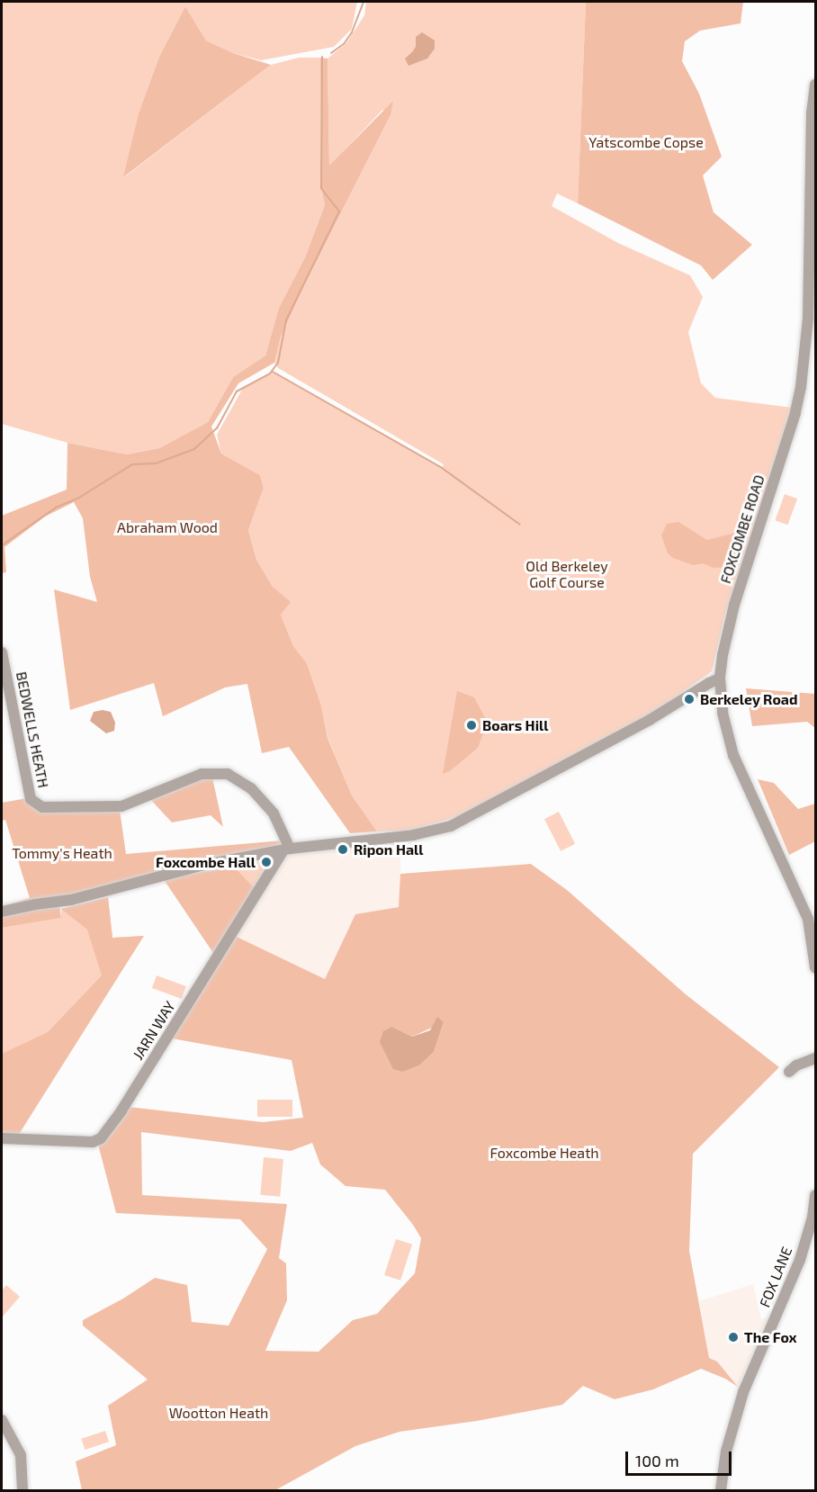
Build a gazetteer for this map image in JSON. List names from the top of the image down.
{
  "streets": {
    "street": [
      "FOXCOMBE ROAD",
      "BEDWELLS HEATH",
      "JARN WAY",
      "FOX LANE"
    ]
  },
  "crossings": [
    ["BEDWELLS HEATH", "JARN WAY"]
  ],
  "parks": [
    "Yatscombe Copse",
    "Abraham Wood",
    "Old Berkeley Golf Course",
    "Tommy's Heath",
    "Foxcombe Heath",
    "Wootton Heath"
  ],
  "places": [
    "Berkeley Road",
    "Boars Hill",
    "Ripon Hall",
    "Foxcombe Hall",
    "The Fox"
  ],
  "scale_bar": "100 m"
}
